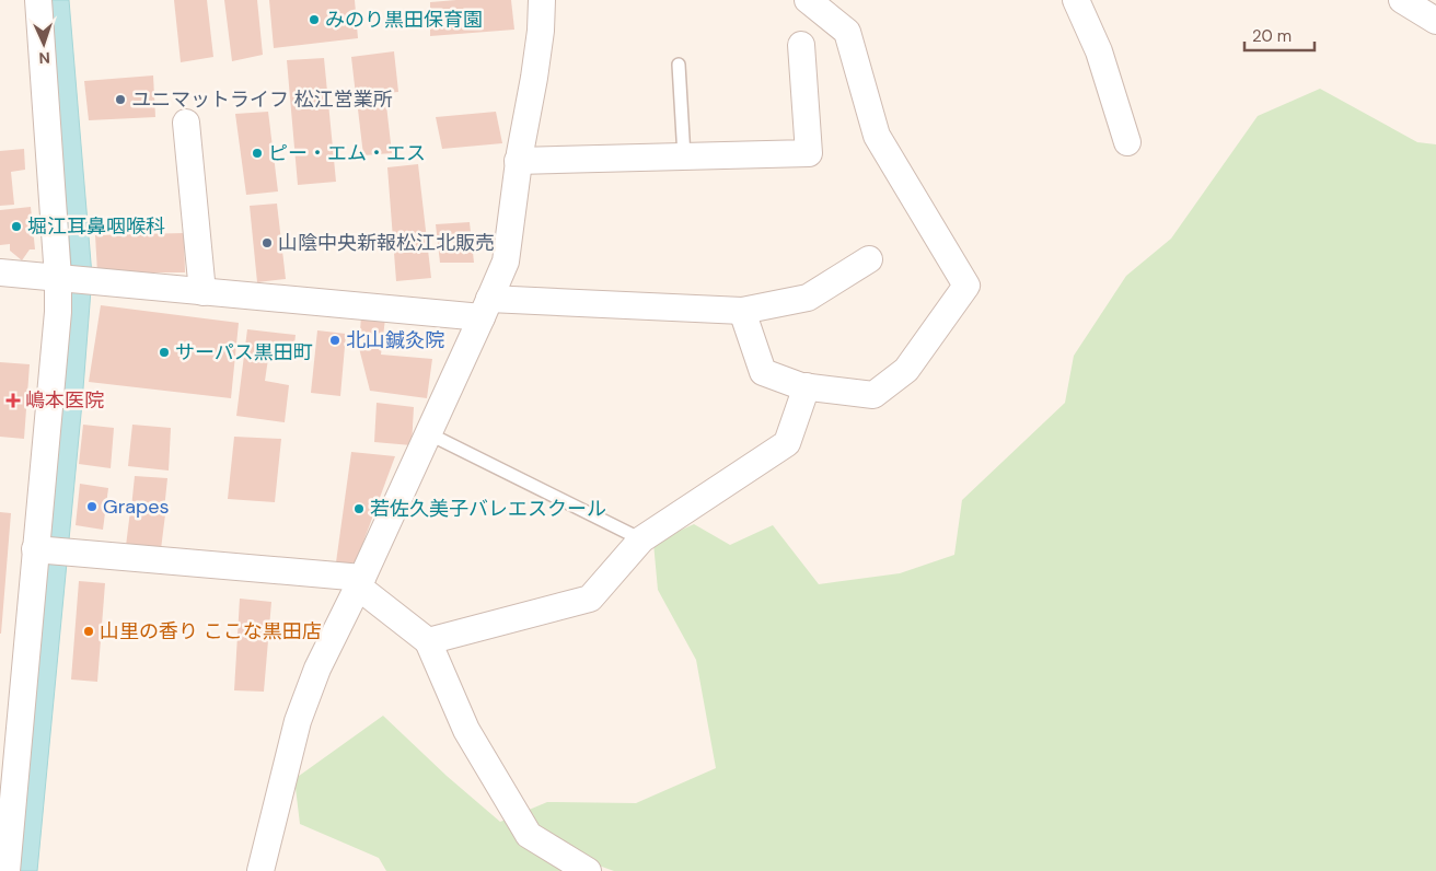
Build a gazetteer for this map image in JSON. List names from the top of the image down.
{
  "places": {
    "other": [
      "みのり黒田保育園",
      "ユニマットライフ 松江営業所",
      "ピー・エム・エス",
      "堀江耳鼻咽喉科",
      "山陰中央新報松江北販売",
      "北山鍼灸院",
      "サーパス黒田町",
      "Grapes",
      "若佐久美子バレエスクール",
      "山里の香り ここな黒田店"
    ],
    "health": ["嶋本医院"]
  },
  "scale_bar": "20 m",
  "north": "bottom"
}
